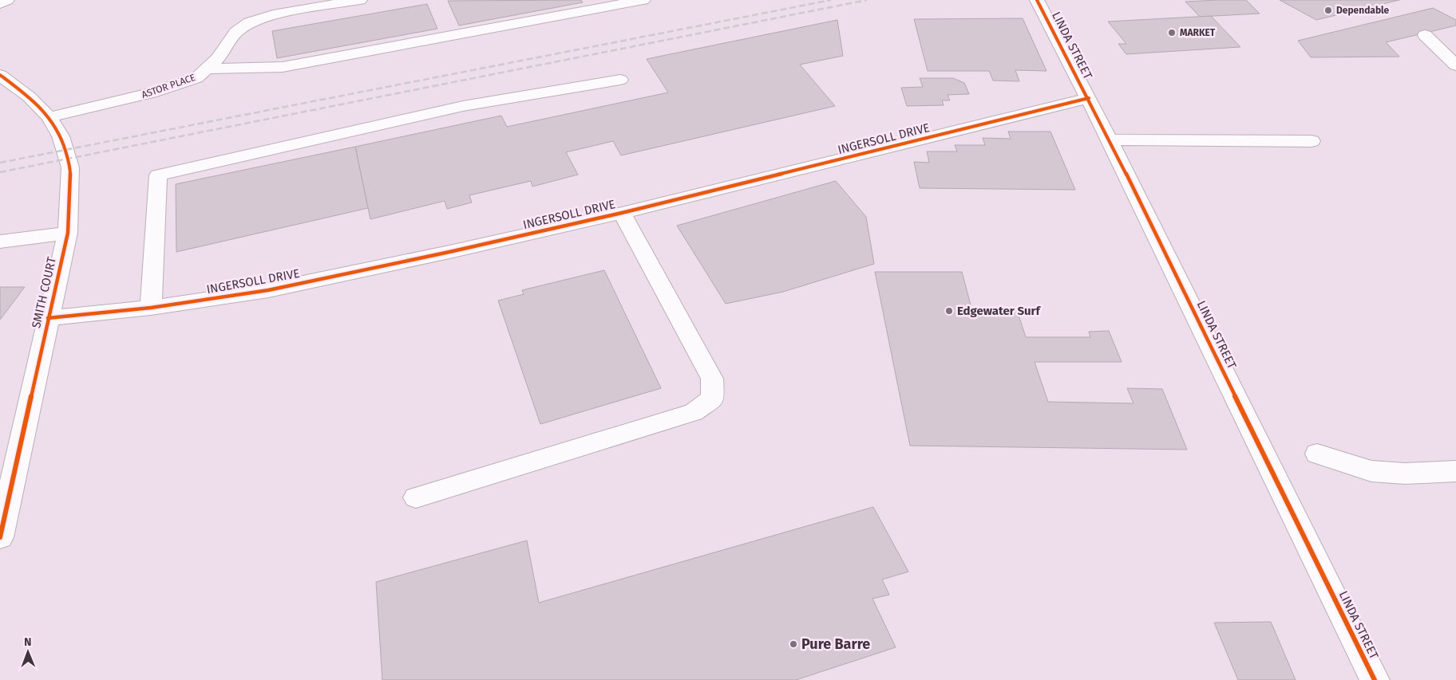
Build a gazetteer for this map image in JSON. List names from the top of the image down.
{
  "streets": {
    "street": [
      "LINDA STREET",
      "ASTOR PLACE",
      "INGERSOLL DRIVE",
      "SMITH COURT"
    ]
  },
  "crossings": [
    ["LINDA STREET", "INGERSOLL DRIVE"],
    ["ASTOR PLACE", "SMITH COURT"],
    ["INGERSOLL DRIVE", "SMITH COURT"]
  ],
  "places": [
    "Dependable",
    "MARKET",
    "Edgewater Surf",
    "Pure Barre"
  ],
  "north": "top"
}
